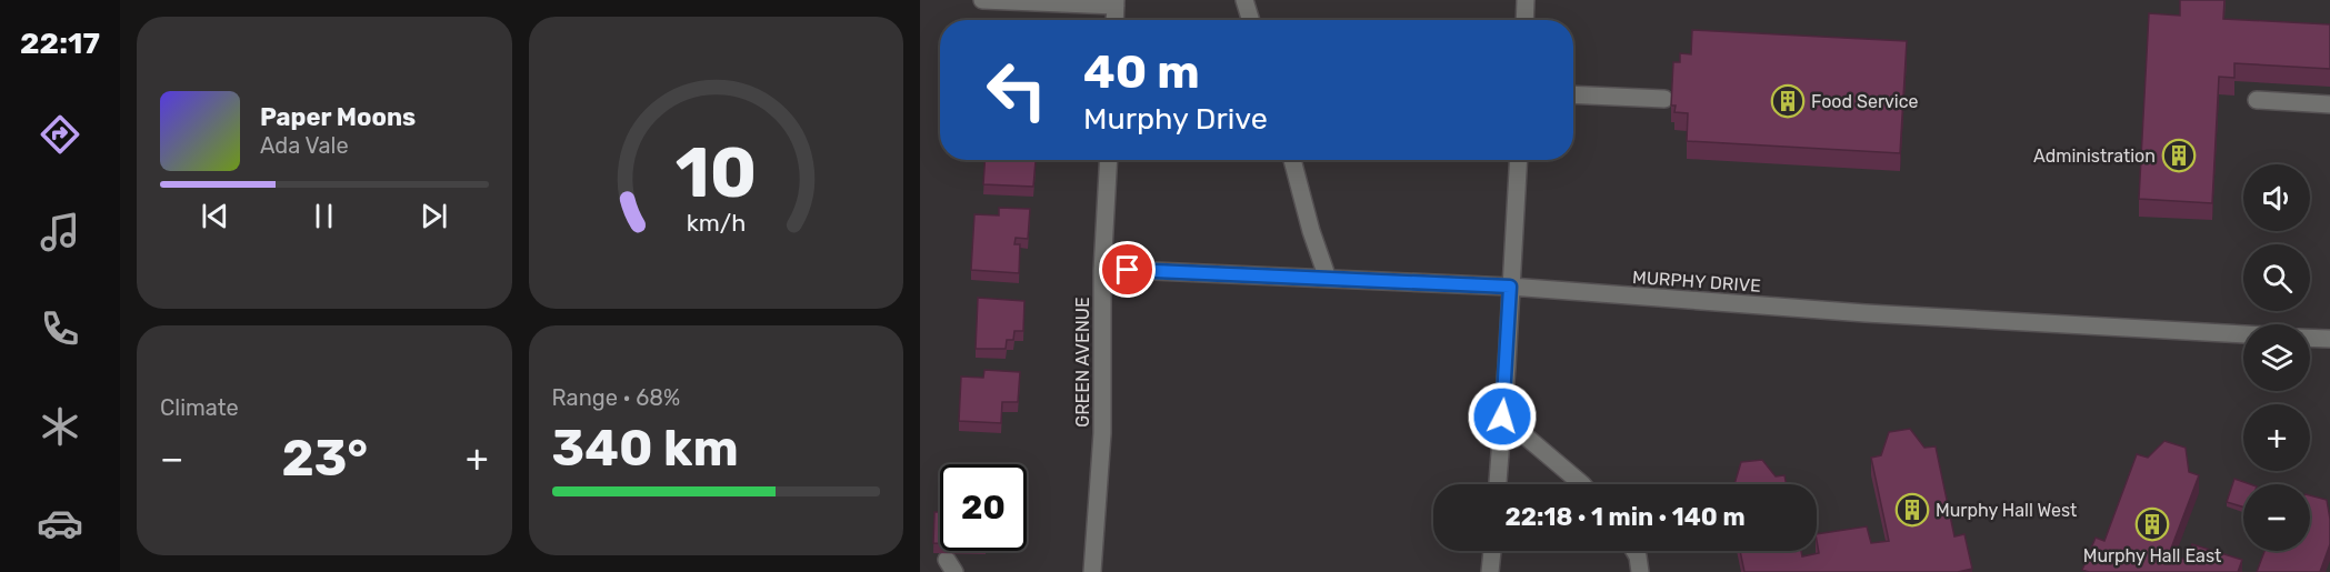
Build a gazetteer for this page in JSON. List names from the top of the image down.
{
  "streets": {
    "street": ["MURPHY DRIVE", "GREEN AVENUE"]
  },
  "crossings": [
    ["MURPHY DRIVE", "GREEN AVENUE"]
  ],
  "places": {
    "building": [
      "Food Service",
      "Administration",
      "Murphy Hall West",
      "Murphy Hall East"
    ]
  },
  "page": {
    "tabs": "22:17",
    "turn": ["40 m", "Murphy Drive"],
    "song": ["Paper Moons", "Ada Vale"],
    "map_buttons": ["+", "−"],
    "tile": [
      "Climate",
      ["Range · 68%", "340 km"]
    ],
    "heat": ["−", "23°", "+"],
    "limit": "20",
    "trip": "22:18 · 1 min · 140 m",
    "gauge": ["10", "km/h"]
  }
}
